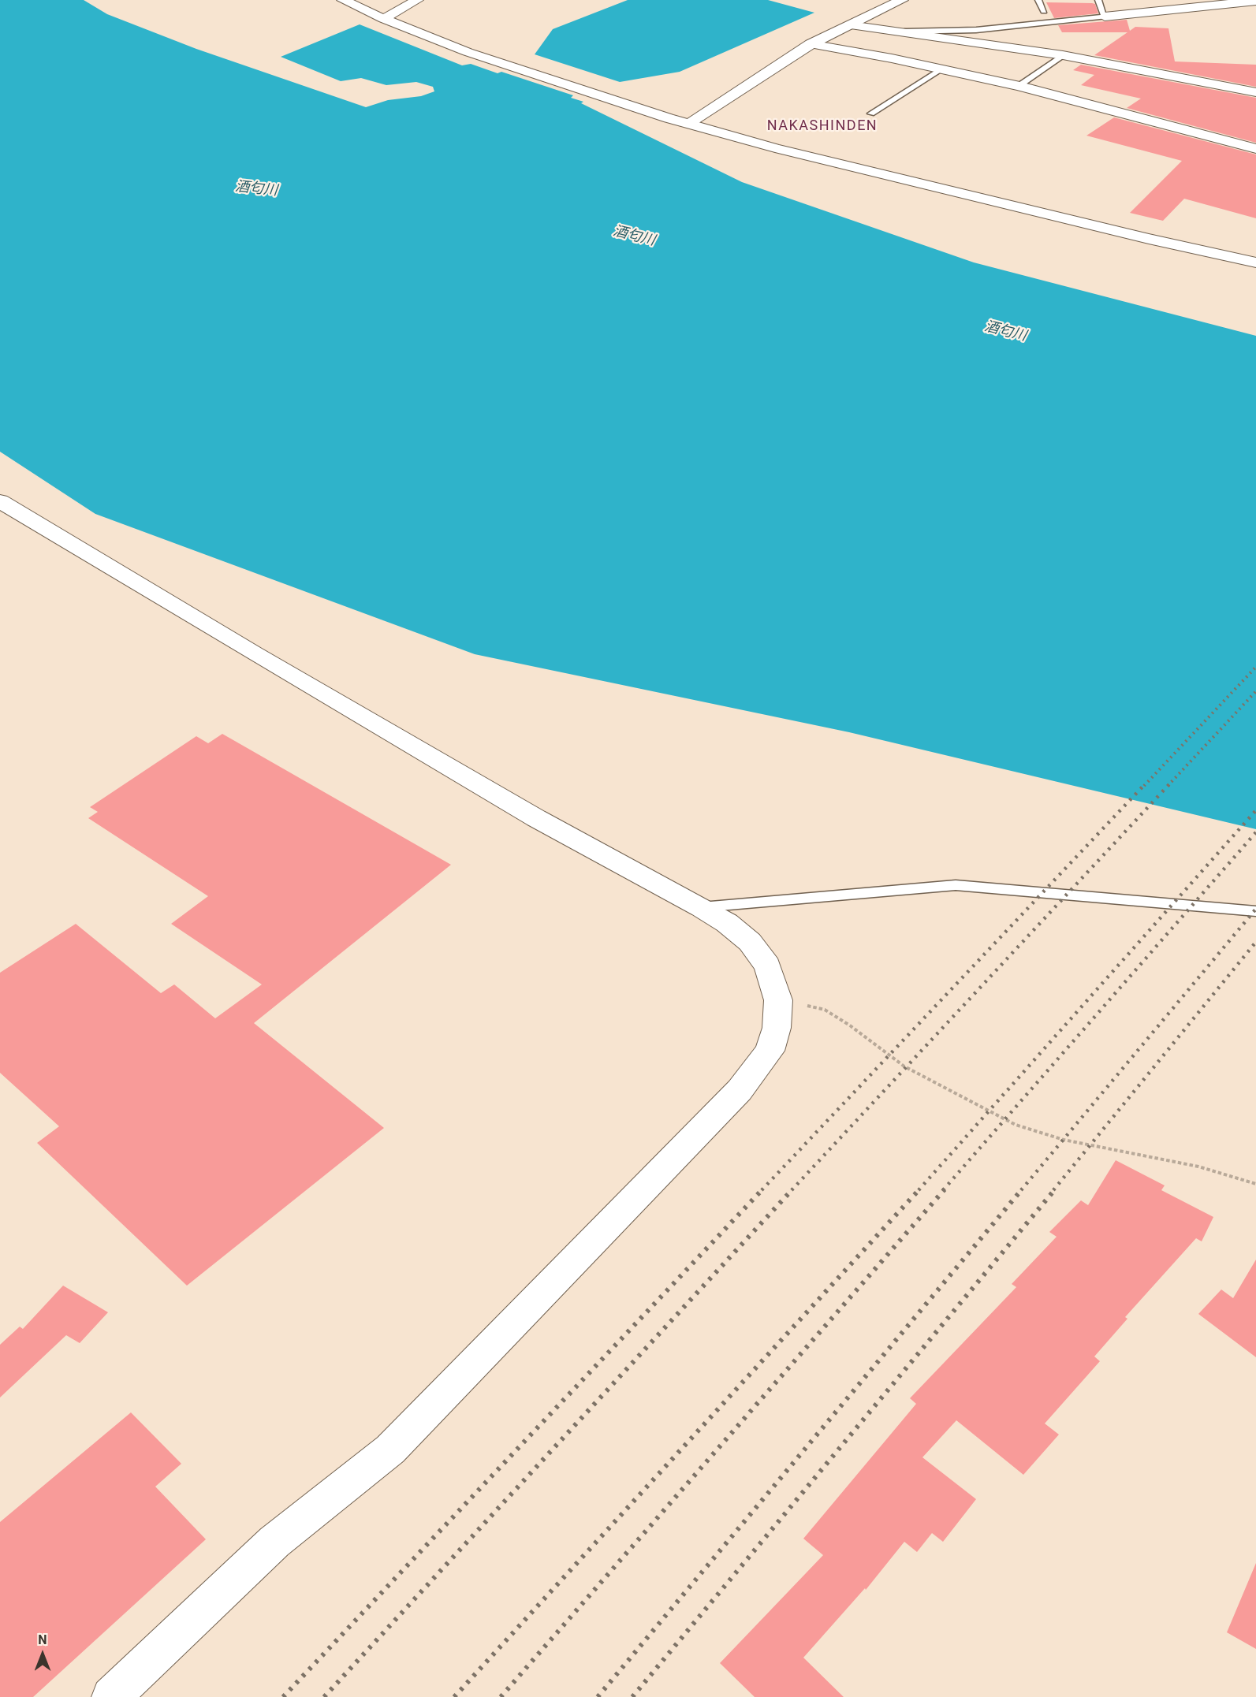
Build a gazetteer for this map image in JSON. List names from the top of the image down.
{
  "districts": ["NAKASHINDEN"],
  "water": ["酒匂川"],
  "north": "top"
}
